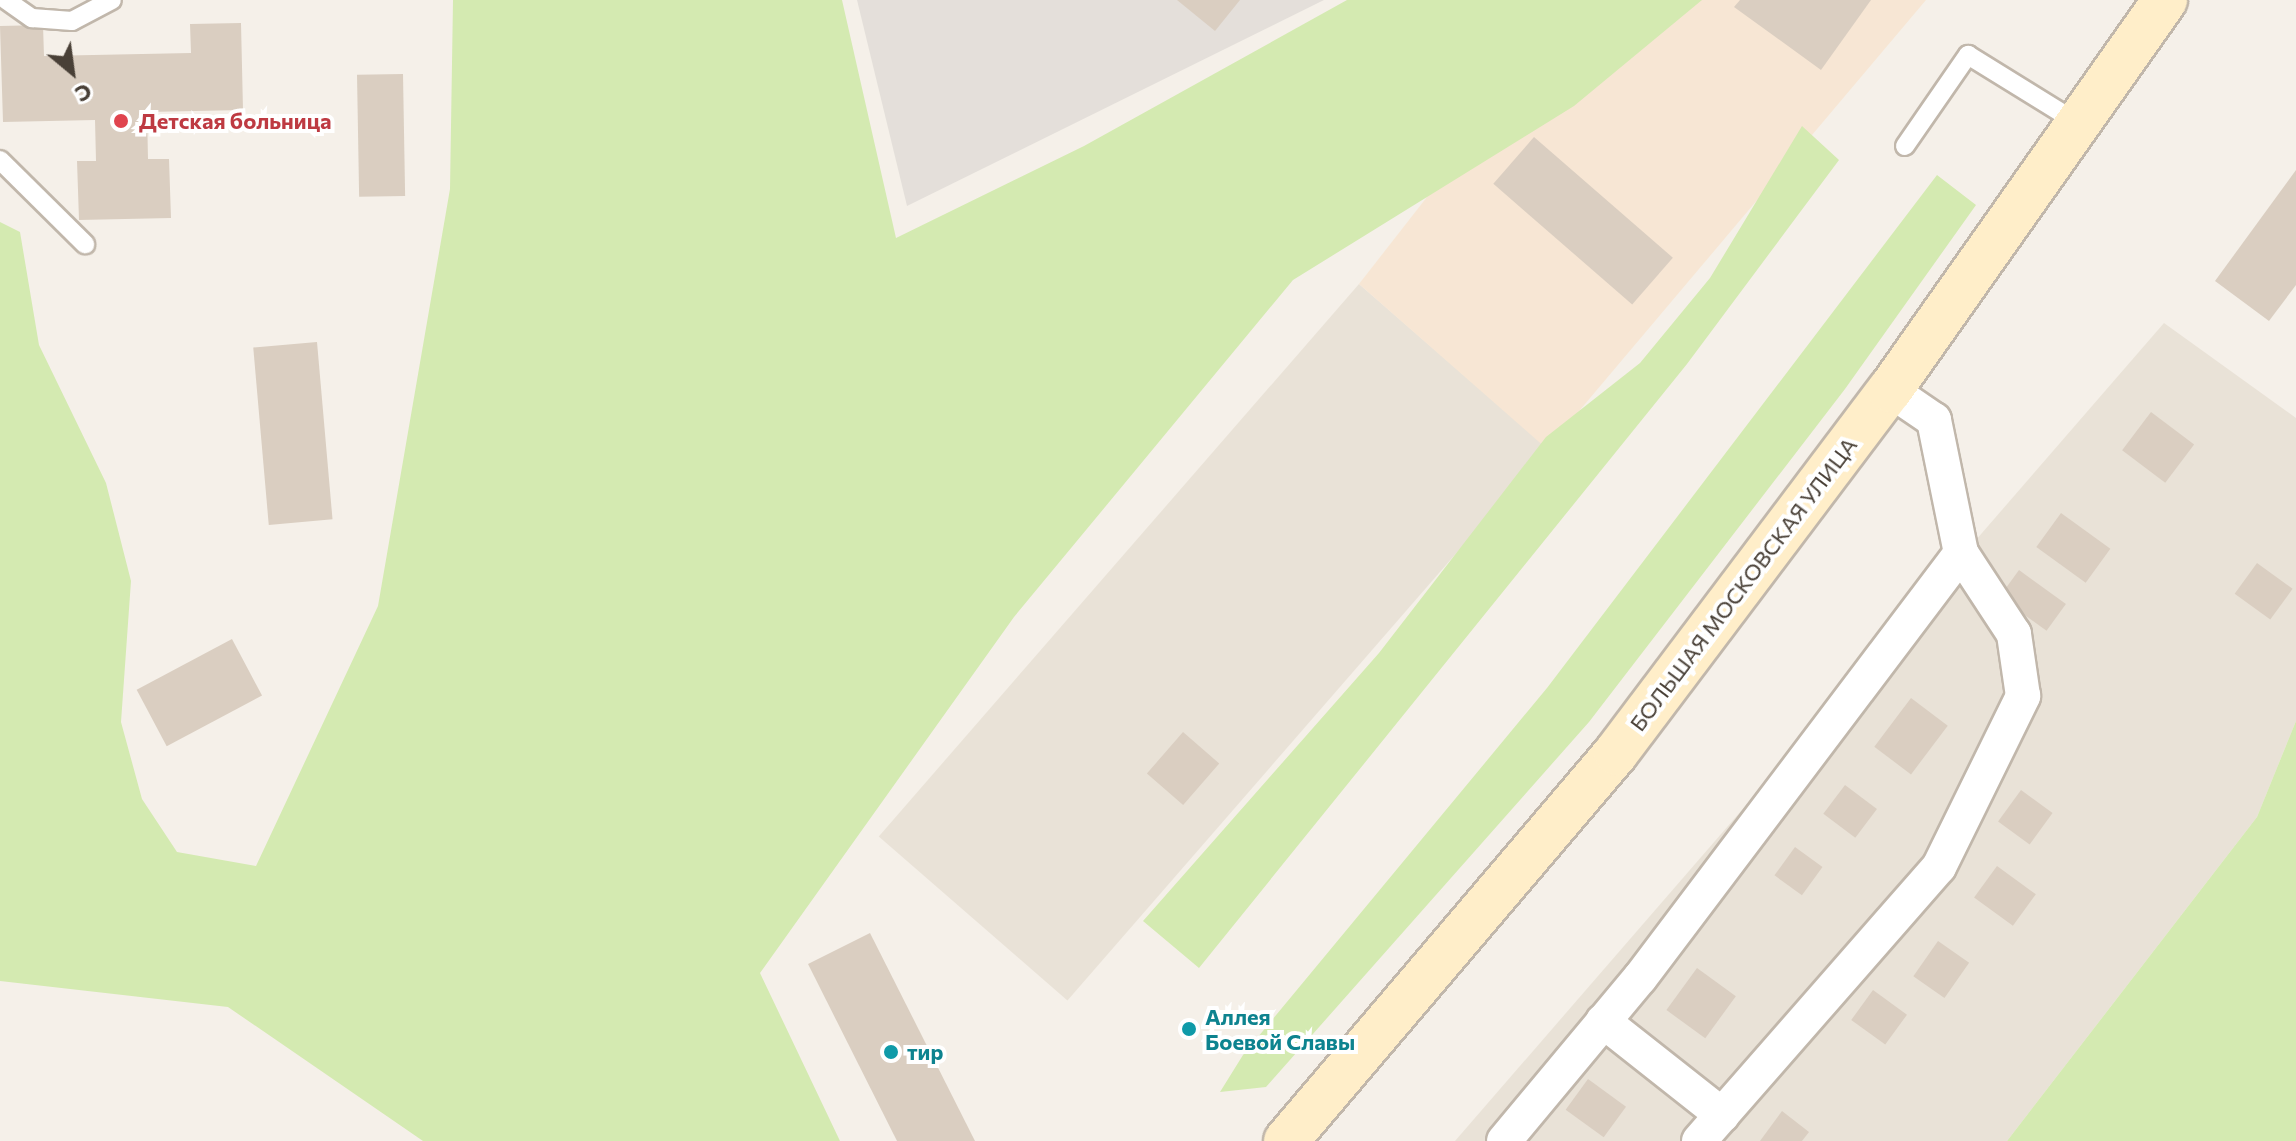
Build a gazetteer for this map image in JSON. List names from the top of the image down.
{
  "streets": {
    "main road": ["БОЛЬШАЯ МОСКОВСКАЯ УЛИЦА"]
  },
  "places": ["Детская больница", "Аллея Боевой Славы", "тир"],
  "north": "bottom right"
}
